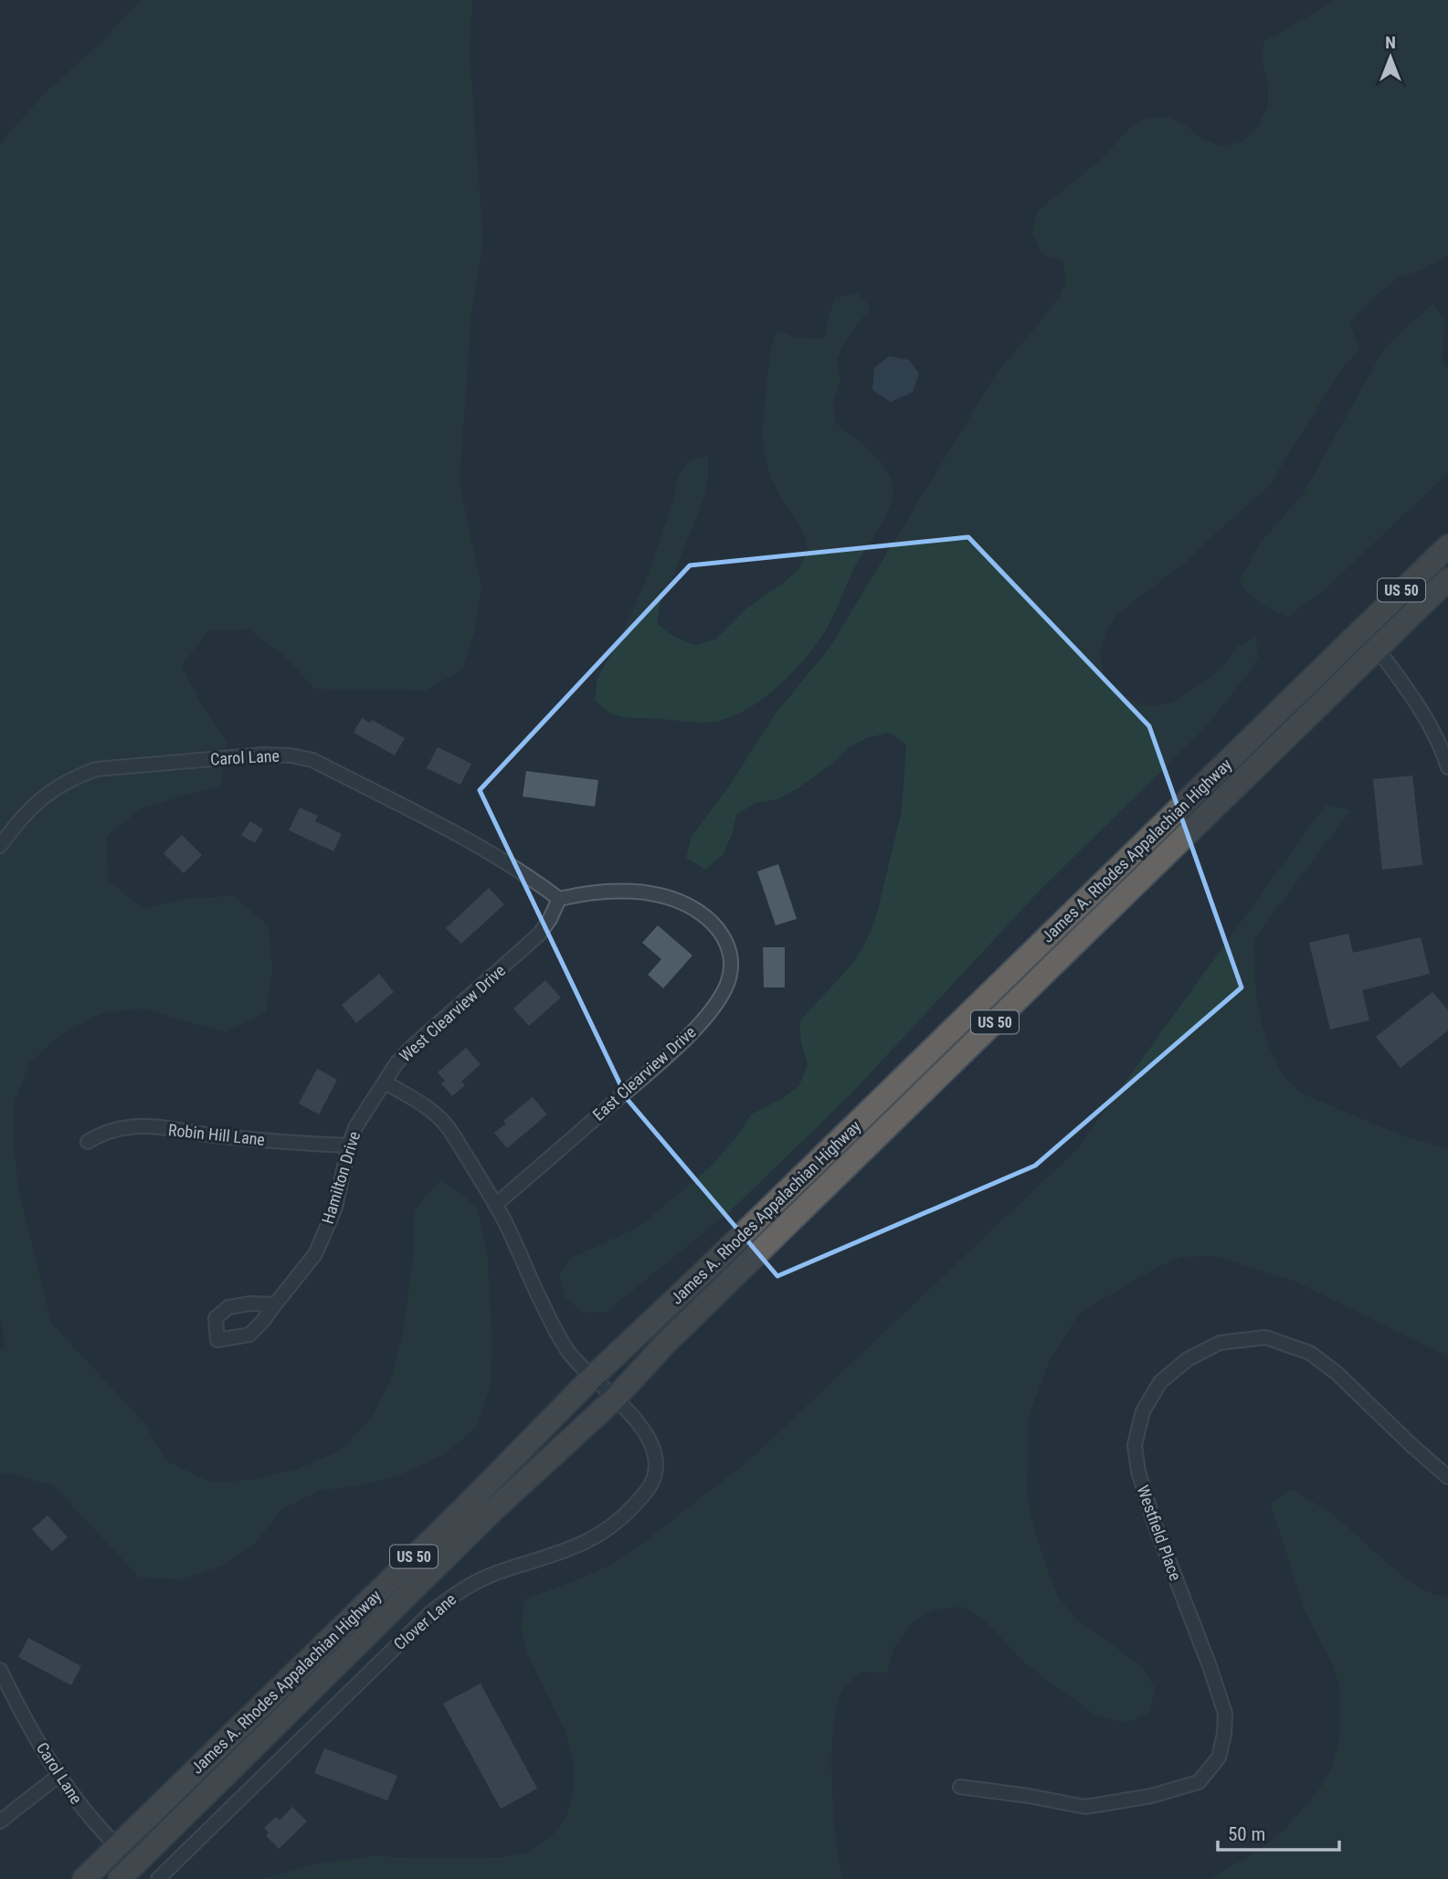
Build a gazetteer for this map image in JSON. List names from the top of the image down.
{
  "streets": {
    "highway": ["US 50", "James A. Rhodes Appalachian Highway"],
    "street": [
      "Carol Lane",
      "West Clearview Drive",
      "East Clearview Drive",
      "Robin Hill Lane",
      "Hamilton Drive",
      "Westfield Place",
      "Clover Lane"
    ]
  },
  "crossings": [
    ["Carol Lane", "James A. Rhodes Appalachian Highway"],
    ["Carol Lane", "West Clearview Drive"],
    ["Carol Lane", "East Clearview Drive"],
    ["James A. Rhodes Appalachian Highway", "Clover Lane"],
    ["West Clearview Drive", "East Clearview Drive"],
    ["West Clearview Drive", "Hamilton Drive"],
    ["Robin Hill Lane", "Hamilton Drive"]
  ],
  "scale_bar": "50 m",
  "north": "top"
}
